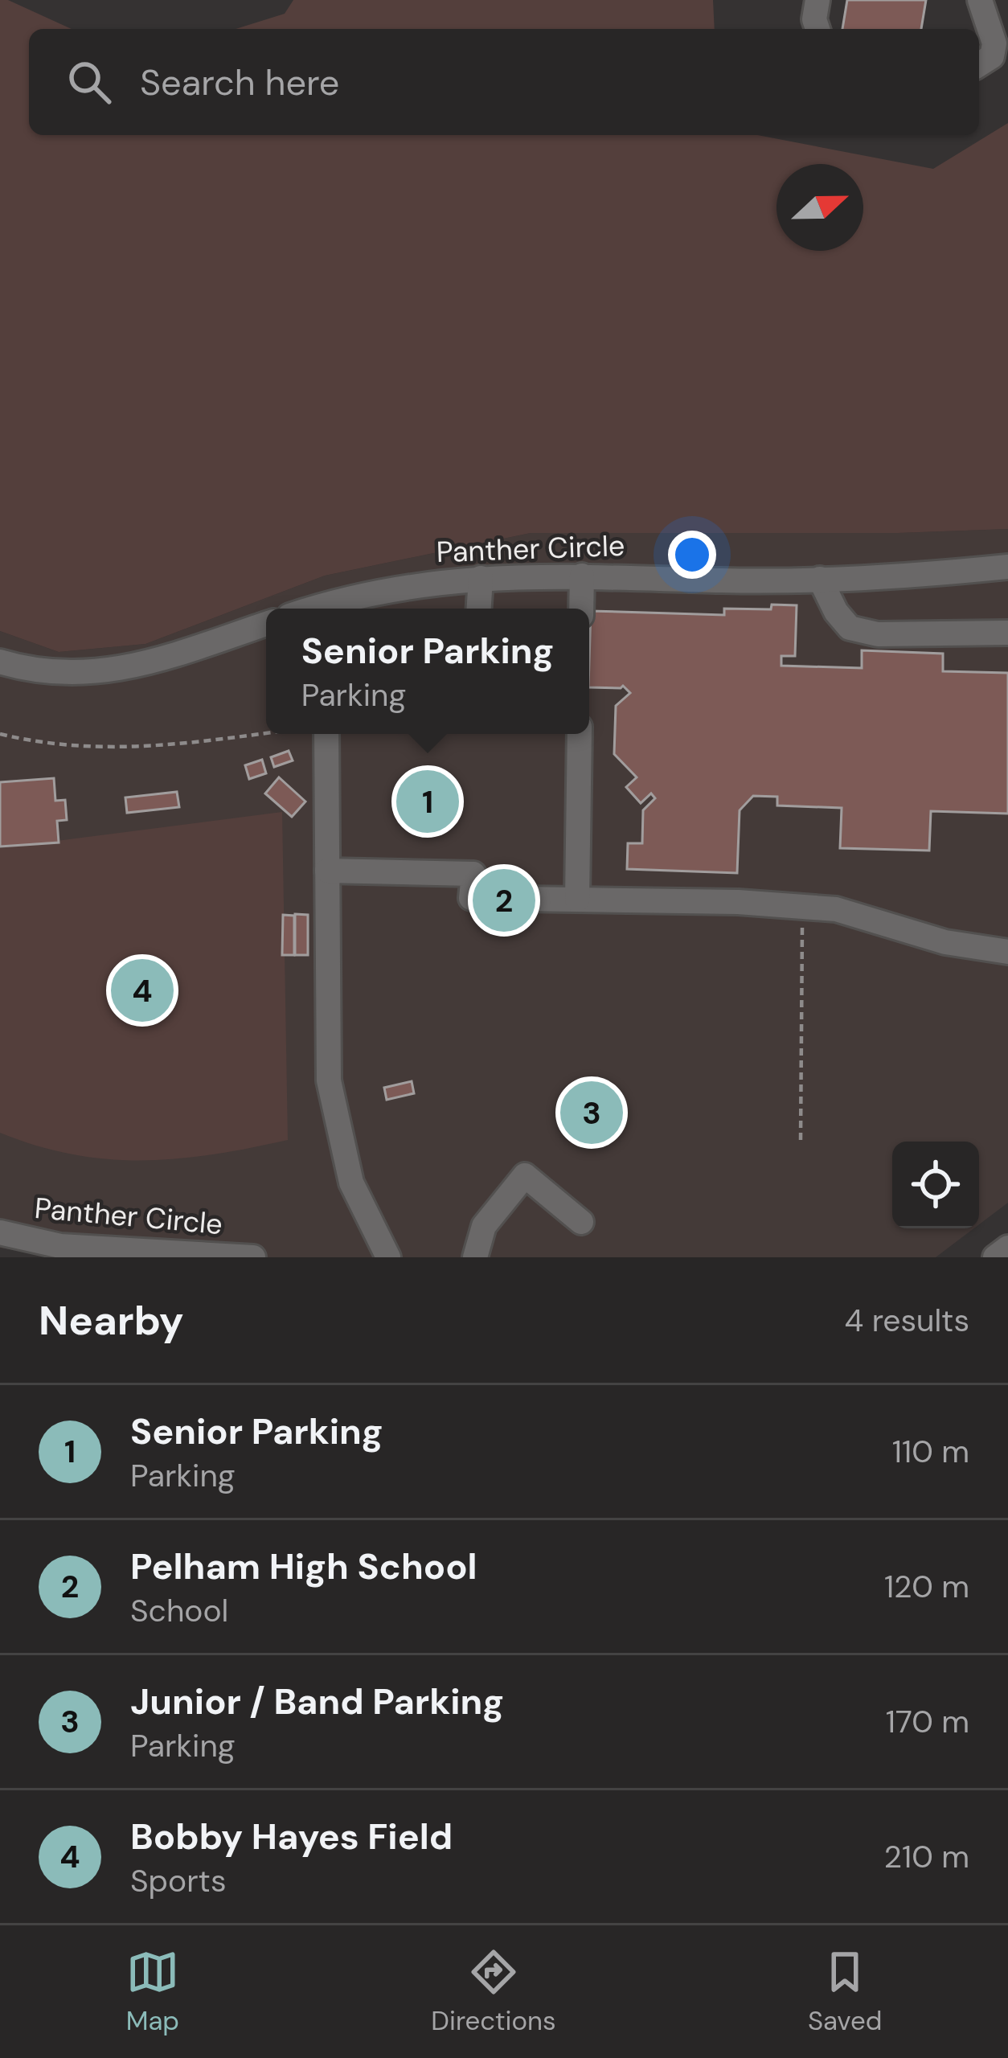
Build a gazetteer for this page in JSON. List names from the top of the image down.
{
  "streets": {
    "street": ["Panther Circle"]
  },
  "north": "right",
  "page": {
    "search": "Search here",
    "popup": ["Senior Parking", "Parking"],
    "pins": [
      "1",
      "2",
      "4",
      "3"
    ],
    "heading": ["Nearby", "4 results"],
    "list": [
      {
        "mark": "1",
        "name": "Senior Parking",
        "note": "Parking",
        "value": "110 m"
      },
      {
        "mark": "2",
        "name": "Pelham High School",
        "note": "School",
        "value": "120 m"
      },
      {
        "mark": "3",
        "name": "Junior / Band Parking",
        "note": "Parking",
        "value": "170 m"
      },
      {
        "mark": "4",
        "name": "Bobby Hayes Field",
        "note": "Sports",
        "value": "210 m"
      }
    ],
    "nav": ["Map", "Directions", "Saved"]
  }
}
